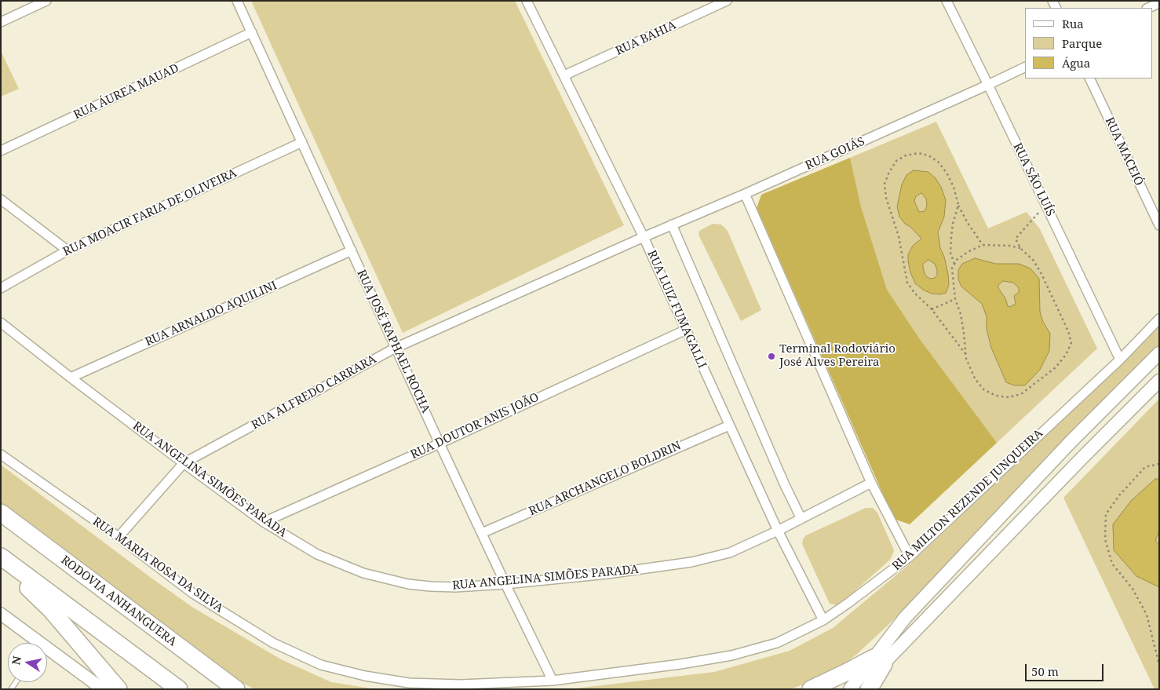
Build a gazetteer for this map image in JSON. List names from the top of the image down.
{
  "streets": {
    "highway": ["RODOVIA ANHANGUERA"],
    "street": [
      "RUA BAHIA",
      "RUA ÁUREA MAUAD",
      "RUA MACEIÓ",
      "RUA GOIÁS",
      "RUA SÃO LUÍS",
      "RUA MOACIR FARIA DE OLIVEIRA",
      "RUA LUIZ FUMAGALLI",
      "RUA ARNALDO AQUILINI",
      "RUA JOSÉ RAPHAEL ROCHA",
      "RUA ALFREDO CARRARA",
      "RUA DOUTOR ANIS JOÃO",
      "RUA ARCHANGELO BOLDRIN",
      "RUA ANGELINA SIMÕES PARADA",
      "RUA MILTON REZENDE JUNQUEIRA",
      "RUA MARIA ROSA DA SILVA"
    ]
  },
  "crossings": [
    ["RUA BAHIA", "RUA LUIZ FUMAGALLI"],
    ["RUA ÁUREA MAUAD", "RUA JOSÉ RAPHAEL ROCHA"],
    ["RUA GOIÁS", "RUA SÃO LUÍS"],
    ["RUA GOIÁS", "RUA LUIZ FUMAGALLI"],
    ["RUA GOIÁS", "RUA ALFREDO CARRARA"],
    ["RUA SÃO LUÍS", "RUA MILTON REZENDE JUNQUEIRA"],
    ["RUA MOACIR FARIA DE OLIVEIRA", "RUA JOSÉ RAPHAEL ROCHA"],
    ["RUA LUIZ FUMAGALLI", "RUA ALFREDO CARRARA"],
    ["RUA LUIZ FUMAGALLI", "RUA DOUTOR ANIS JOÃO"],
    ["RUA LUIZ FUMAGALLI", "RUA ARCHANGELO BOLDRIN"],
    ["RUA LUIZ FUMAGALLI", "RUA ANGELINA SIMÕES PARADA"],
    ["RUA LUIZ FUMAGALLI", "RUA MILTON REZENDE JUNQUEIRA"],
    ["RUA ARNALDO AQUILINI", "RUA JOSÉ RAPHAEL ROCHA"],
    ["RUA ARNALDO AQUILINI", "RUA ANGELINA SIMÕES PARADA"],
    ["RUA JOSÉ RAPHAEL ROCHA", "RUA ALFREDO CARRARA"],
    ["RUA JOSÉ RAPHAEL ROCHA", "RUA DOUTOR ANIS JOÃO"],
    ["RUA JOSÉ RAPHAEL ROCHA", "RUA ARCHANGELO BOLDRIN"],
    ["RUA JOSÉ RAPHAEL ROCHA", "RUA ANGELINA SIMÕES PARADA"],
    ["RUA JOSÉ RAPHAEL ROCHA", "RUA MILTON REZENDE JUNQUEIRA"],
    ["RUA ALFREDO CARRARA", "RUA ANGELINA SIMÕES PARADA"],
    ["RUA ALFREDO CARRARA", "RUA MARIA ROSA DA SILVA"],
    ["RUA DOUTOR ANIS JOÃO", "RUA ANGELINA SIMÕES PARADA"],
    ["RUA MILTON REZENDE JUNQUEIRA", "RUA MARIA ROSA DA SILVA"]
  ],
  "places": ["Terminal Rodoviário José Alves Pereira"],
  "legend": ["Rua", "Parque", "Água"],
  "scale_bar": "50 m",
  "north": "left"
}
